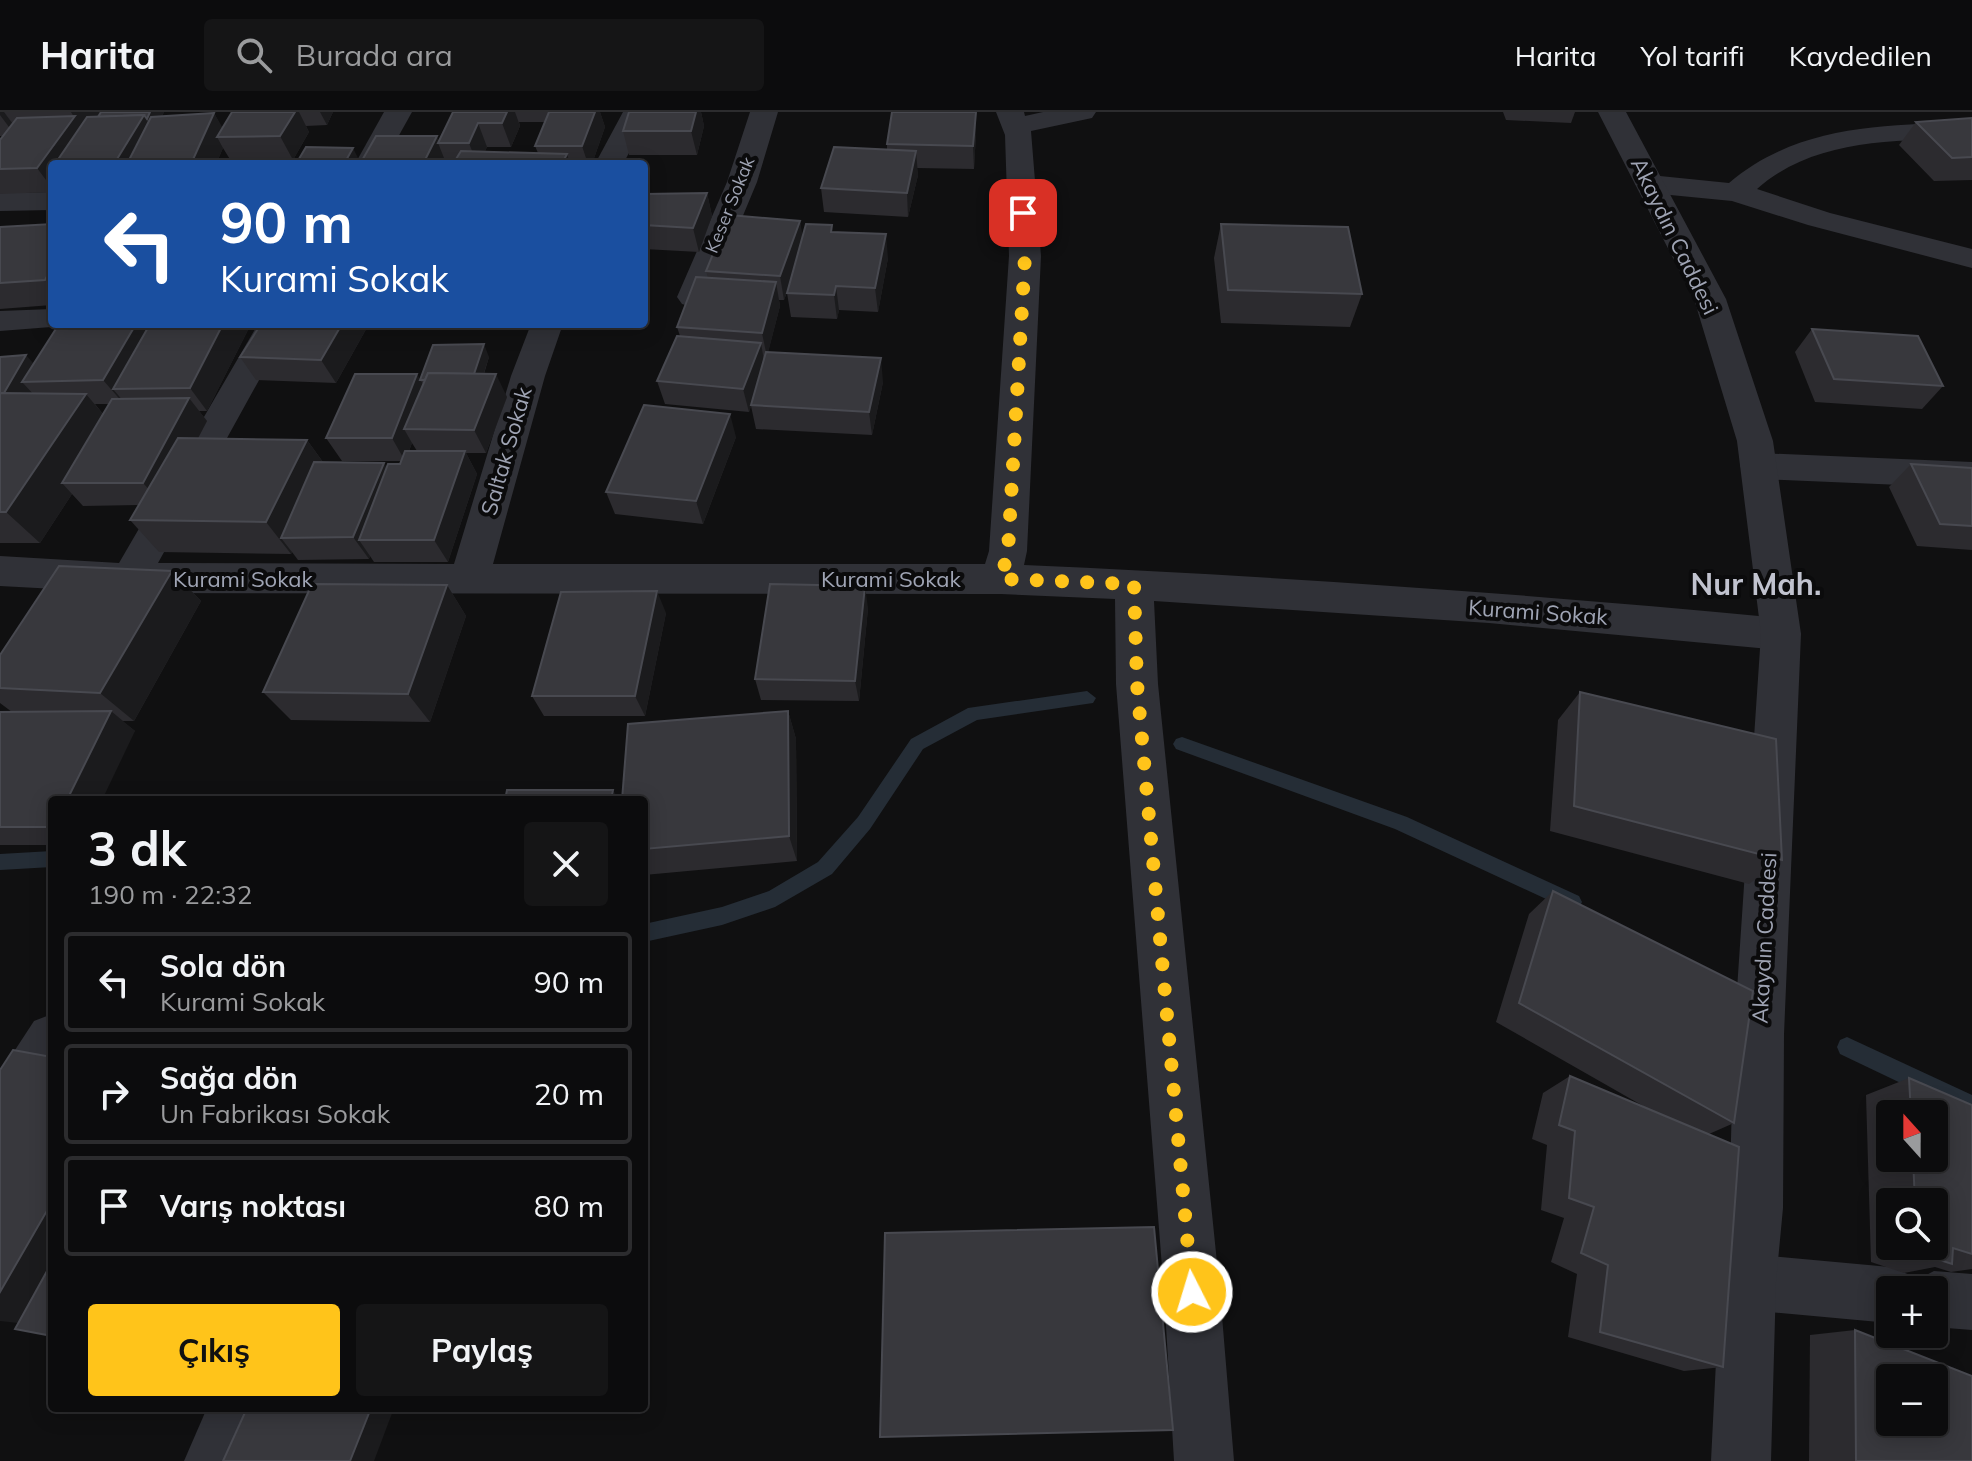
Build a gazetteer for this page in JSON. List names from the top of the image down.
{
  "streets": {
    "street": [
      "Keser Sokak",
      "Akaydın Caddesi",
      "Saltak Sokak",
      "Kurami Sokak"
    ]
  },
  "crossings": [
    ["Akaydın Caddesi", "Kurami Sokak"],
    ["Saltak Sokak", "Kurami Sokak"]
  ],
  "districts": ["Nur Mah."],
  "north": "top",
  "page": {
    "header": "Harita",
    "search": "Burada ara",
    "nav": ["Harita", "Yol tarifi", "Kaydedilen"],
    "turn": ["90 m", "Kurami Sokak"],
    "heading": ["3 dk", "190 m · 22:32"],
    "list": [
      {
        "name": "Sola dön",
        "note": "Kurami Sokak",
        "value": "90 m"
      },
      {
        "name": "Sağa dön",
        "note": "Un Fabrikası Sokak",
        "value": "20 m"
      },
      {
        "name": "Varış noktası",
        "value": "80 m"
      }
    ],
    "map_buttons": ["+", "−"],
    "buttons": ["Çıkış", "Paylaş"]
  }
}
